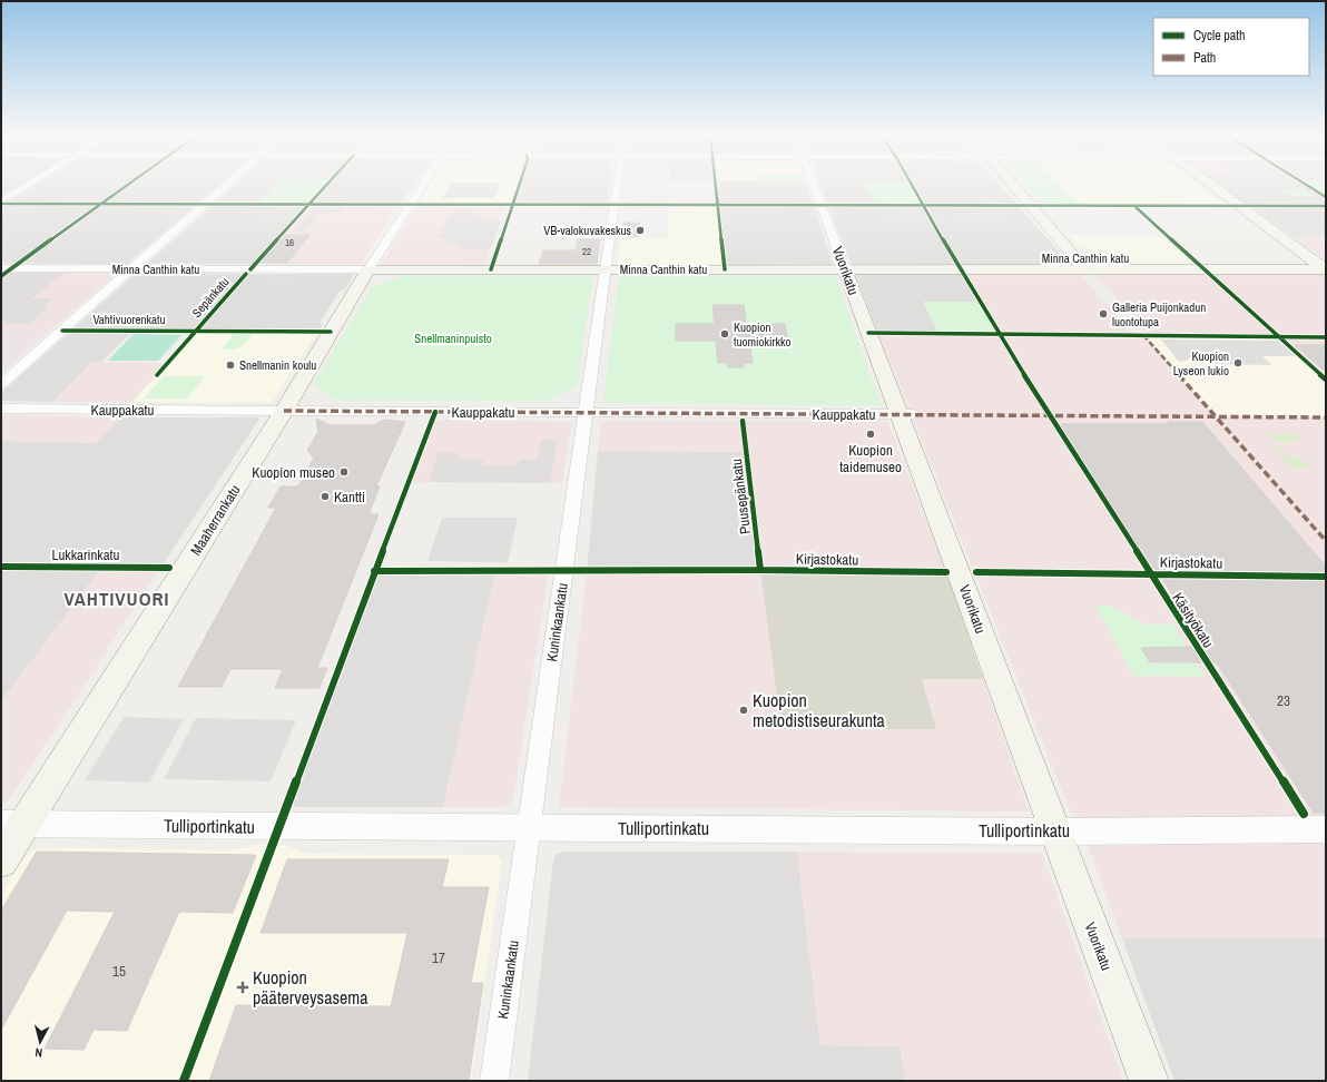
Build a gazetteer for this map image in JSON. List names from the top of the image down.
{
  "streets": {
    "main road": ["Minna Canthin katu", "Vuorikatu", "Maaherrankatu"],
    "street": ["Kauppakatu", "Kuninkaankatu", "Tulliportinkatu"],
    "cycle path": [
      "Sepänkatu",
      "Vahtivuorenkatu",
      "Puusepänkatu",
      "Lukkarinkatu",
      "Kirjastokatu",
      "Käsityökatu"
    ]
  },
  "crossings": [
    ["Minna Canthin katu", "Vuorikatu"],
    ["Minna Canthin katu", "Maaherrankatu"],
    ["Minna Canthin katu", "Kuninkaankatu"],
    ["Vuorikatu", "Kauppakatu"],
    ["Vuorikatu", "Tulliportinkatu"],
    ["Kauppakatu", "Maaherrankatu"],
    ["Kauppakatu", "Kuninkaankatu"],
    ["Maaherrankatu", "Tulliportinkatu"],
    ["Kuninkaankatu", "Tulliportinkatu"]
  ],
  "districts": ["VAHTIVUORI"],
  "parks": ["Snellmaninpuisto"],
  "places": {
    "other": [
      "VB-valokuvakeskus",
      "Galleria Puijonkadun luontotupa",
      "Kuopion tuomiokirkko",
      "Kuopion Lyseon lukio",
      "Snellmanin koulu",
      "Kuopion taidemuseo",
      "Kuopion museo",
      "Kantti",
      "Kuopion metodistiseurakunta"
    ],
    "health": ["Kuopion pääterveysasema"]
  },
  "house_numbers": [
    "16",
    "22",
    "23",
    "17",
    "15"
  ],
  "legend": ["Cycle path", "Path"],
  "north": "bottom"
}
